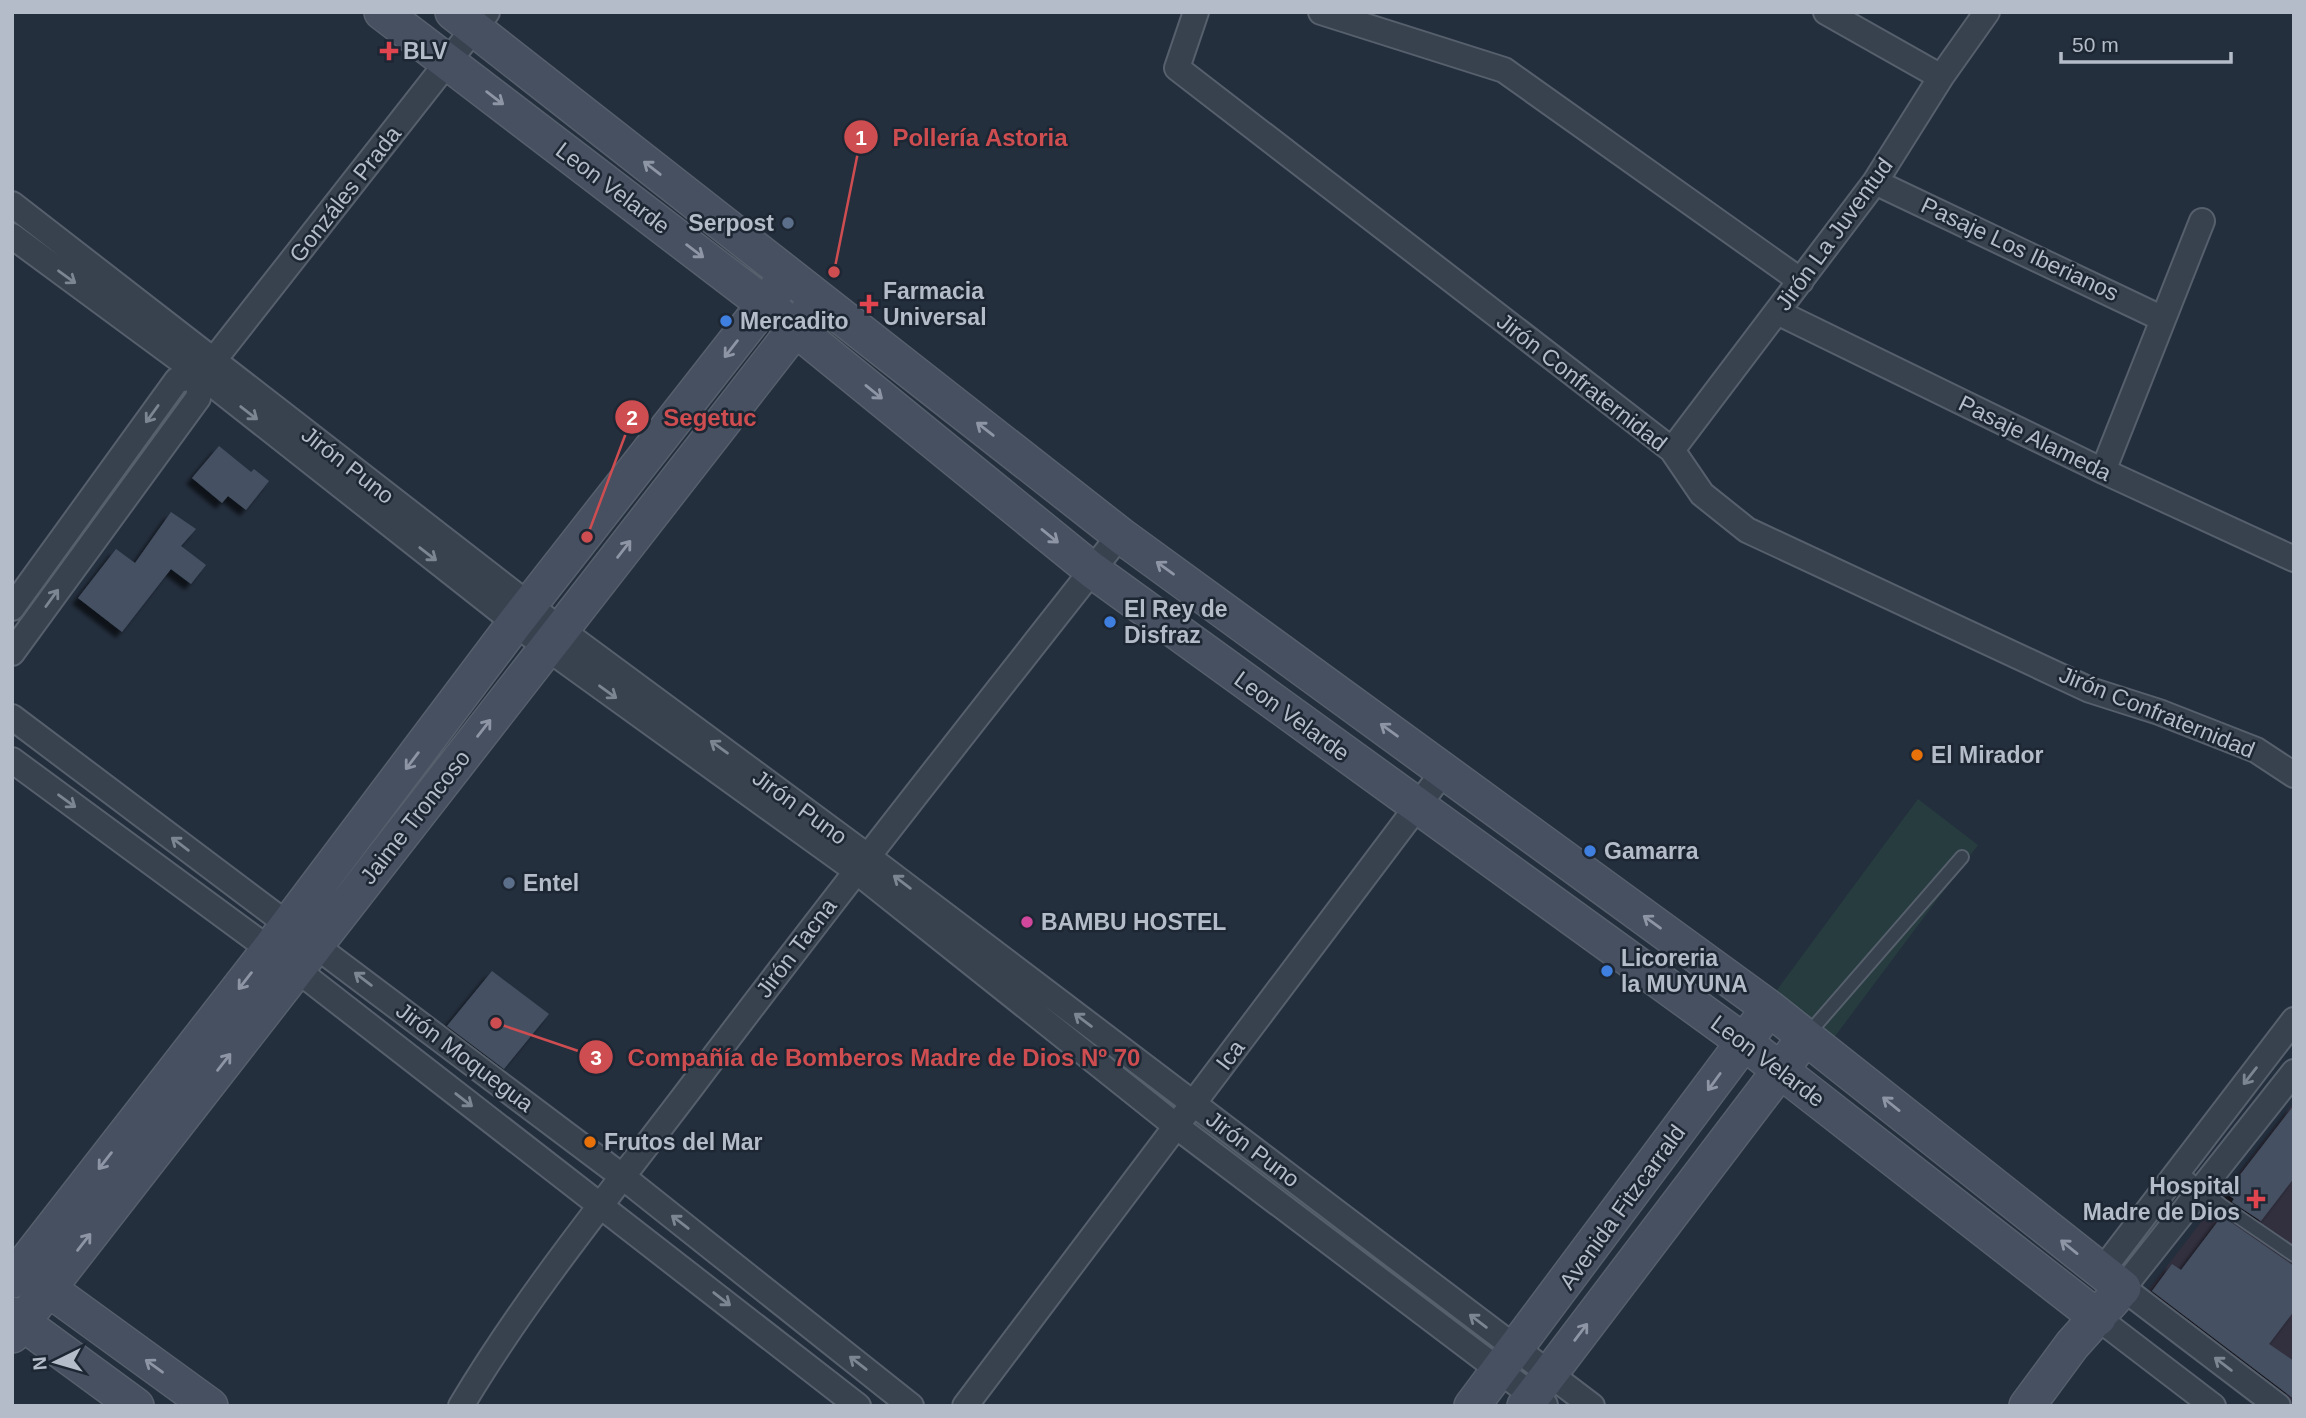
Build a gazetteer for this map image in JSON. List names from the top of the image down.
{
  "streets": {
    "street": [
      "Leon Velarde",
      "Gonzáles Prada",
      "Jirón La Juventud",
      "Pasaje Los Iberianos",
      "Jirón Confraternidad",
      "Pasaje Alameda",
      "Jirón Puno",
      "Jaime Troncoso",
      "Jirón Tacna",
      "Ica",
      "Jirón Moquegua",
      "Avenida Fitzcarrald"
    ]
  },
  "crossings": [
    ["Leon Velarde", "Gonzáles Prada"],
    ["Leon Velarde", "Jaime Troncoso"],
    ["Leon Velarde", "Jirón Tacna"],
    ["Leon Velarde", "Ica"],
    ["Leon Velarde", "Avenida Fitzcarrald"],
    ["Gonzáles Prada", "Jirón Puno"],
    ["Jirón La Juventud", "Pasaje Los Iberianos"],
    ["Jirón La Juventud", "Jirón Confraternidad"],
    ["Jirón La Juventud", "Pasaje Alameda"],
    ["Jirón Puno", "Jaime Troncoso"],
    ["Jirón Puno", "Jirón Tacna"],
    ["Jirón Puno", "Ica"],
    ["Jirón Puno", "Avenida Fitzcarrald"],
    ["Jaime Troncoso", "Jirón Moquegua"],
    ["Jirón Tacna", "Jirón Moquegua"]
  ],
  "places": {
    "health": ["BLV", "Farmacia Universal", "Hospital Madre de Dios"],
    "other": [
      "Serpost",
      "Pollería Astoria",
      "Mercadito",
      "Segetuc",
      "El Rey de Disfraz",
      "El Mirador",
      "Gamarra",
      "Entel",
      "BAMBU HOSTEL",
      "Licoreria la MUYUNA",
      "Compañía de Bomberos Madre de Dios Nº 70",
      "Frutos del Mar"
    ]
  },
  "scale_bar": "50 m",
  "north": "left"
}
